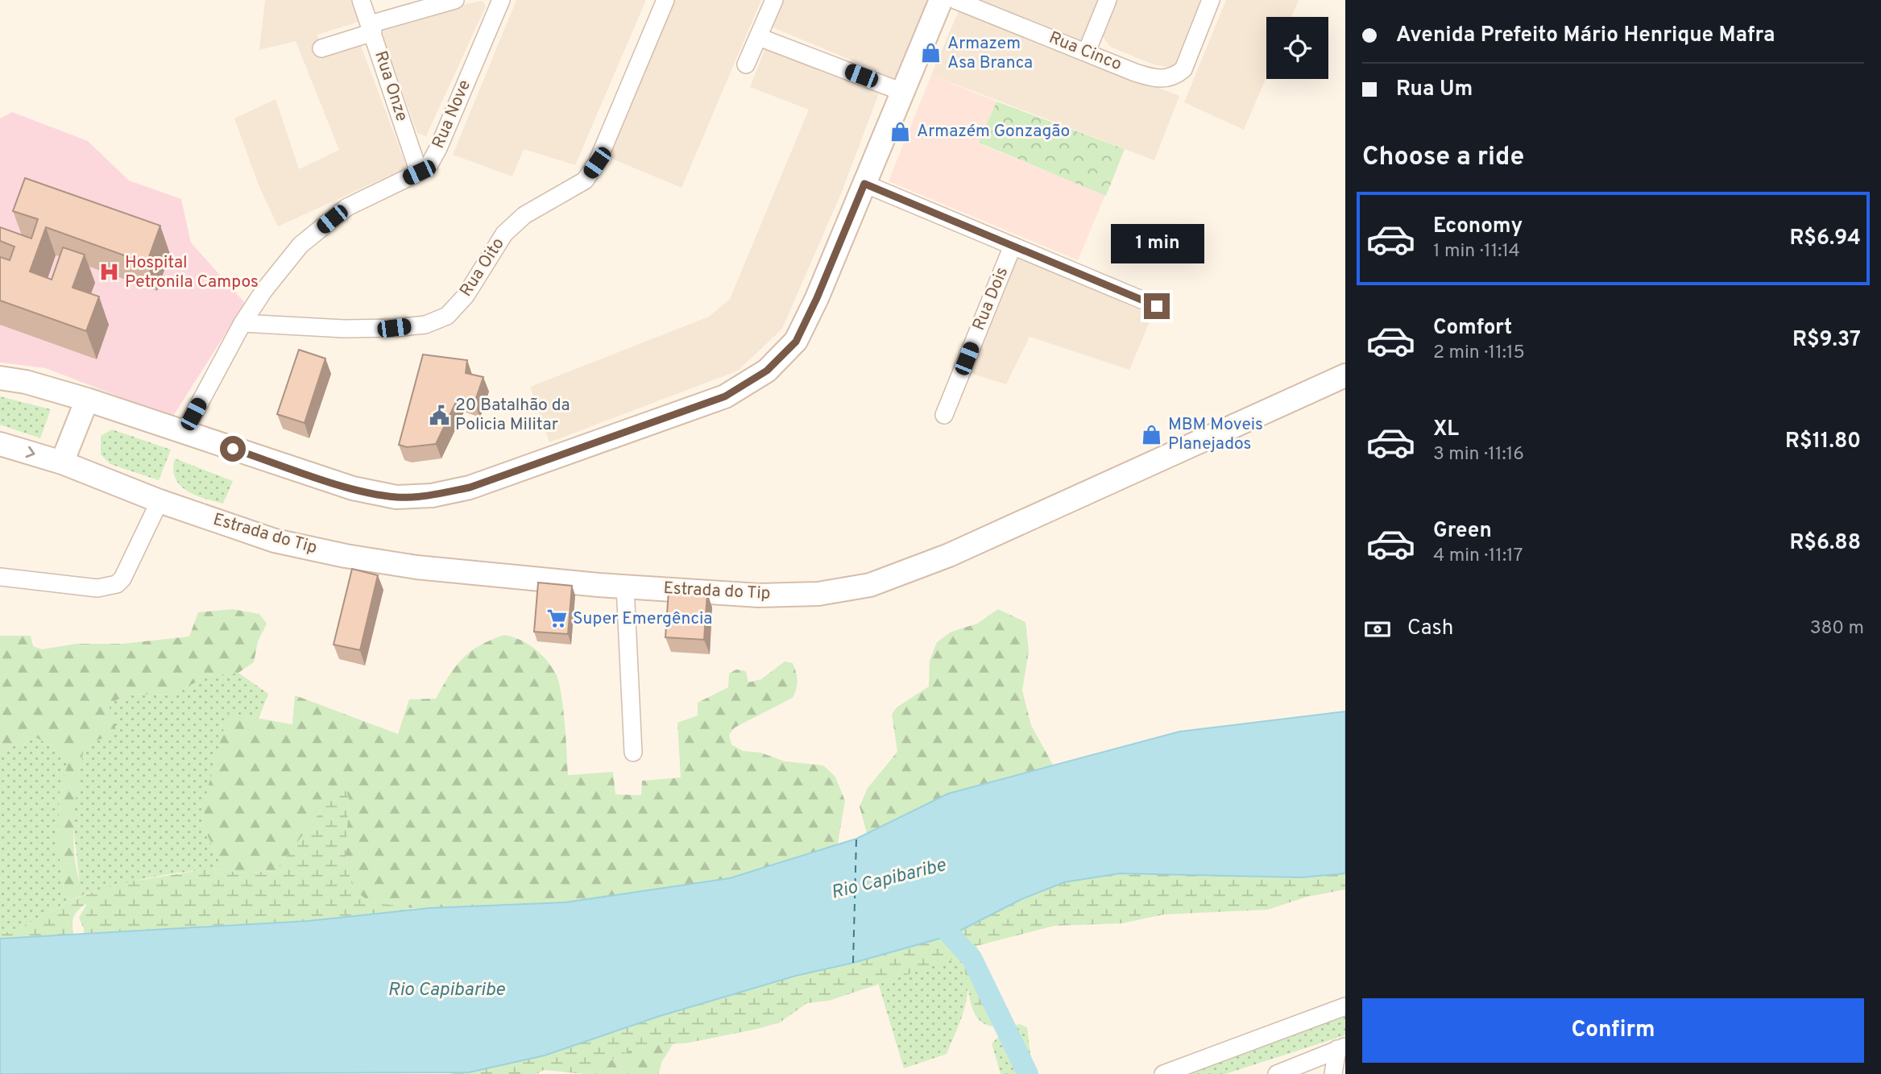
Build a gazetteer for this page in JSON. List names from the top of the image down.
{
  "streets": {
    "street": [
      "Rua Cinco",
      "Rua Onze",
      "Rua Nove",
      "Rua Oito",
      "Rua Dois",
      "Estrada do Tip"
    ]
  },
  "crossings": [
    ["Rua Onze", "Rua Nove"],
    ["Rua Nove", "Rua Oito"]
  ],
  "water": ["Rio Capibaribe"],
  "places": {
    "shop": ["Armazem Asa Branca", "Armazém Gonzagão", "MBM Moveis Planejados"],
    "hospital": ["Hospital Petronila Campos"],
    "public building": ["20 Batalhão da Policia Militar"],
    "supermarket": ["Super Emergência"]
  },
  "page": {
    "banner": ["Avenida Prefeito Mário Henrique Mafra", "Rua Um"],
    "heading": "Choose a ride",
    "list": [
      {
        "name": "Economy",
        "note": "1 min · 11:14",
        "value": "R$6.94"
      },
      {
        "name": "Comfort",
        "note": "2 min · 11:15",
        "value": "R$9.37"
      },
      {
        "name": "XL",
        "note": "3 min · 11:16",
        "value": "R$11.80"
      },
      {
        "name": "Green",
        "note": "4 min · 11:17",
        "value": "R$6.88"
      }
    ],
    "bubble": "1 min",
    "pay": ["Cash", "380 m"],
    "buttons": "Confirm"
  }
}
